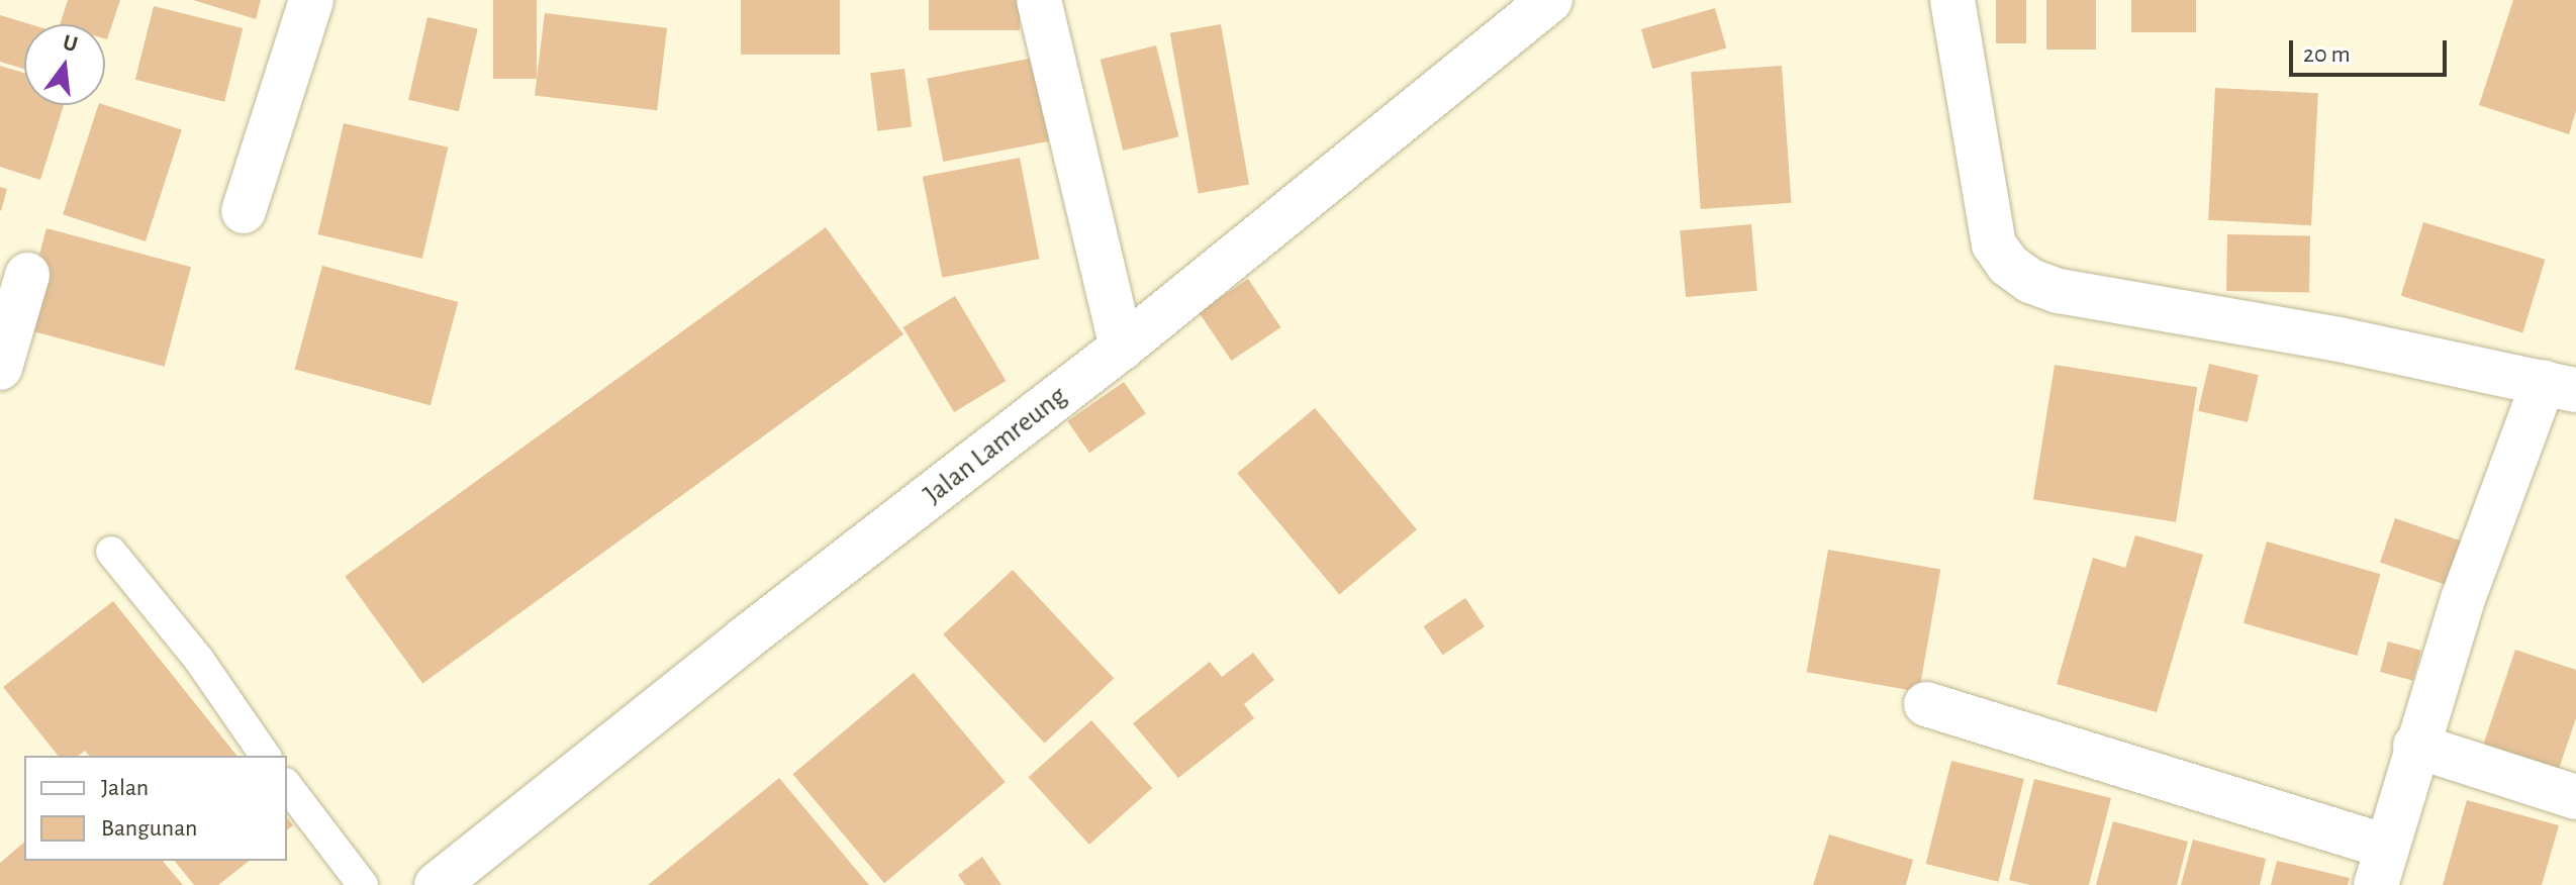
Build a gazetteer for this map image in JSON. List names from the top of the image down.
{
  "streets": {
    "street": ["Jalan Lamreung"]
  },
  "legend": ["Jalan", "Bangunan"],
  "scale_bar": "20 m",
  "north": "top"
}
